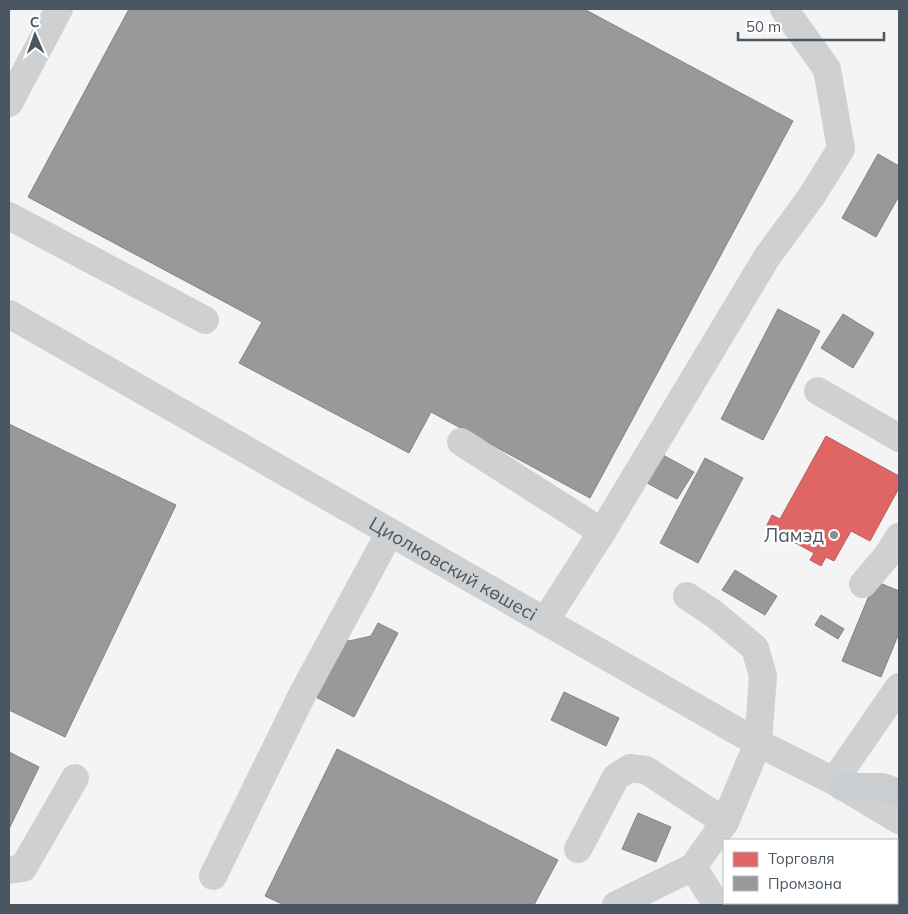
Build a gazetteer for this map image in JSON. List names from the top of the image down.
{
  "streets": {
    "street": ["Циолковский көшесі"]
  },
  "places": ["Ламэд"],
  "legend": ["Торговля", "Промзона"],
  "scale_bar": "50 m",
  "north": "top"
}
